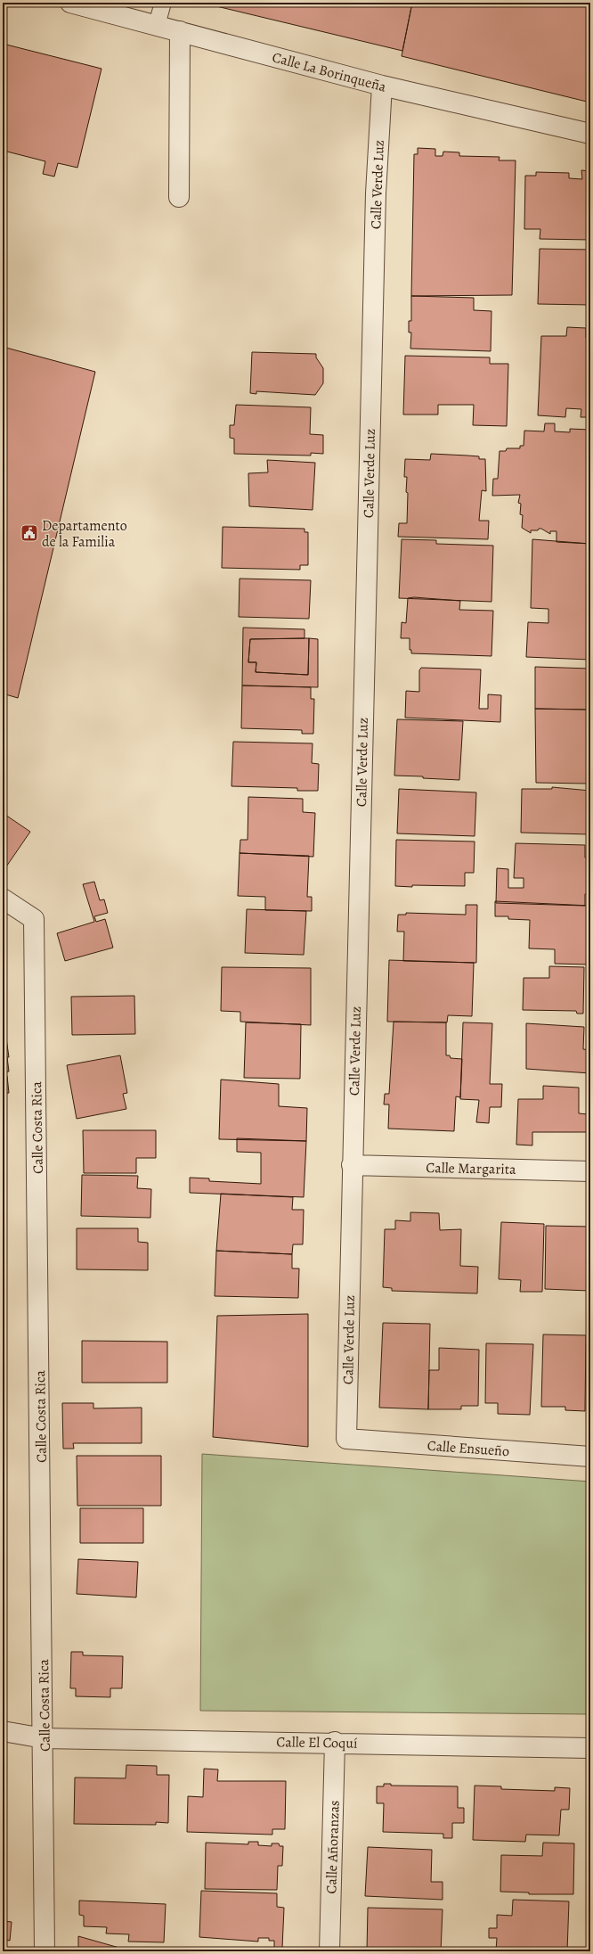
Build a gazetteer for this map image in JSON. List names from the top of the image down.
{
  "streets": {
    "street": [
      "Calle La Borinqueña",
      "Calle Verde Luz",
      "Calle Costa Rica",
      "Calle Margarita",
      "Calle Ensueño",
      "Calle El Coquí",
      "Calle Añoranzas"
    ]
  },
  "crossings": [
    ["Calle La Borinqueña", "Calle Verde Luz"],
    ["Calle Verde Luz", "Calle Margarita"],
    ["Calle Verde Luz", "Calle Ensueño"],
    ["Calle Costa Rica", "Calle El Coquí"],
    ["Calle El Coquí", "Calle Añoranzas"]
  ],
  "places": {
    "public building": ["Departamento de la Familia"]
  }
}
